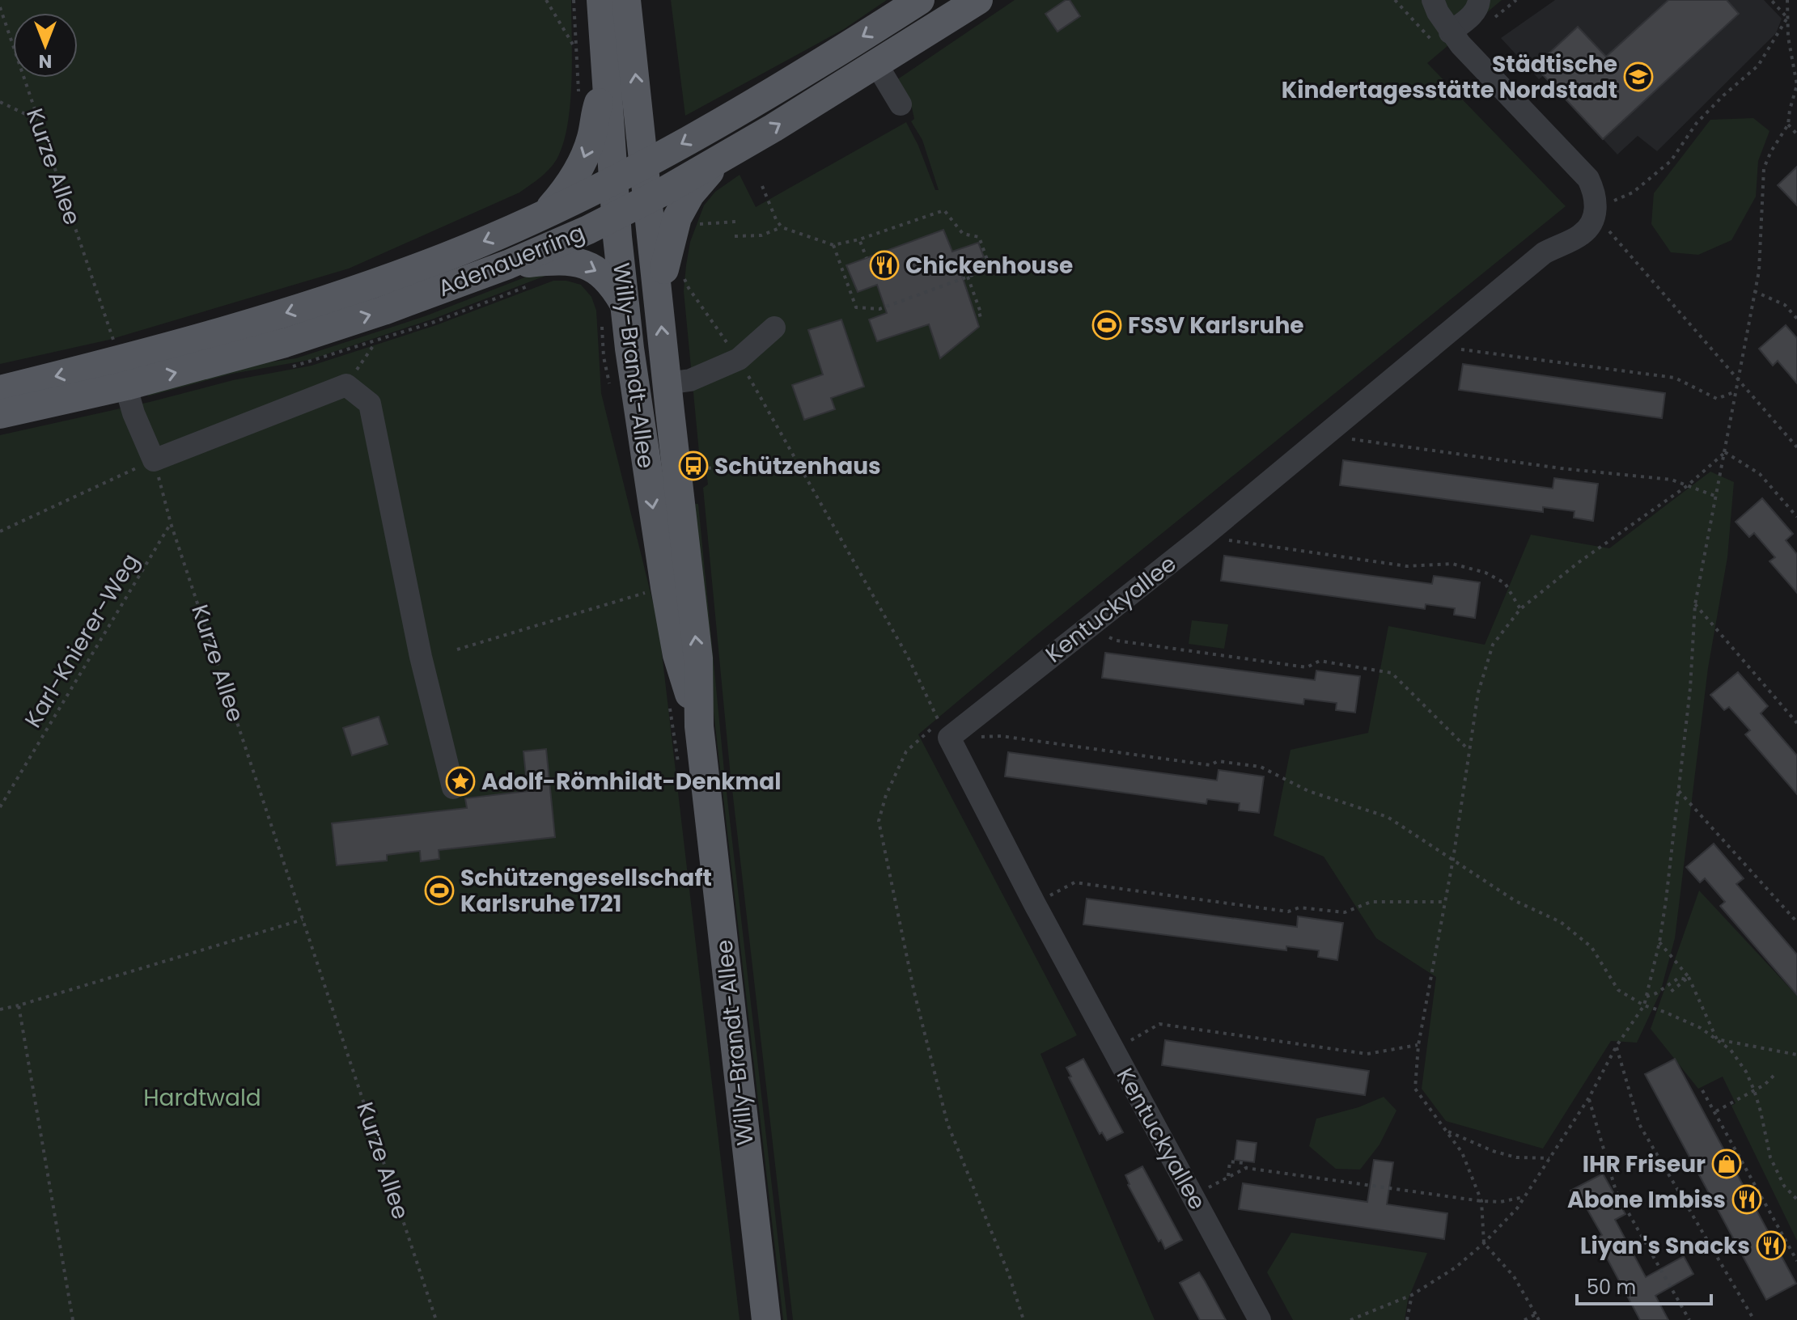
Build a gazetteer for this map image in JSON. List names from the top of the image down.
{
  "streets": {
    "main road": ["Adenauerring", "Willy-Brandt-Allee"],
    "street": ["Kentuckyallee"],
    "path": ["Kurze Allee", "Karl-Knierer-Weg"]
  },
  "crossings": [
    ["Kurze Allee", "Adenauerring"],
    ["Kurze Allee", "Karl-Knierer-Weg"],
    ["Adenauerring", "Willy-Brandt-Allee"]
  ],
  "parks": ["Hardtwald"],
  "places": {
    "school or university": ["Städtische Kindertagesstätte Nordstadt"],
    "restaurant": ["Chickenhouse", "Abone Imbiss", "Liyan's Snacks"],
    "sports": ["FSSV Karlsruhe", "Schützengesellschaft Karlsruhe 1721"],
    "bus stop": ["Schützenhaus"],
    "place": ["Adolf-Römhildt-Denkmal"],
    "shop": ["IHR Friseur"]
  },
  "scale_bar": "50 m",
  "north": "bottom"
}
